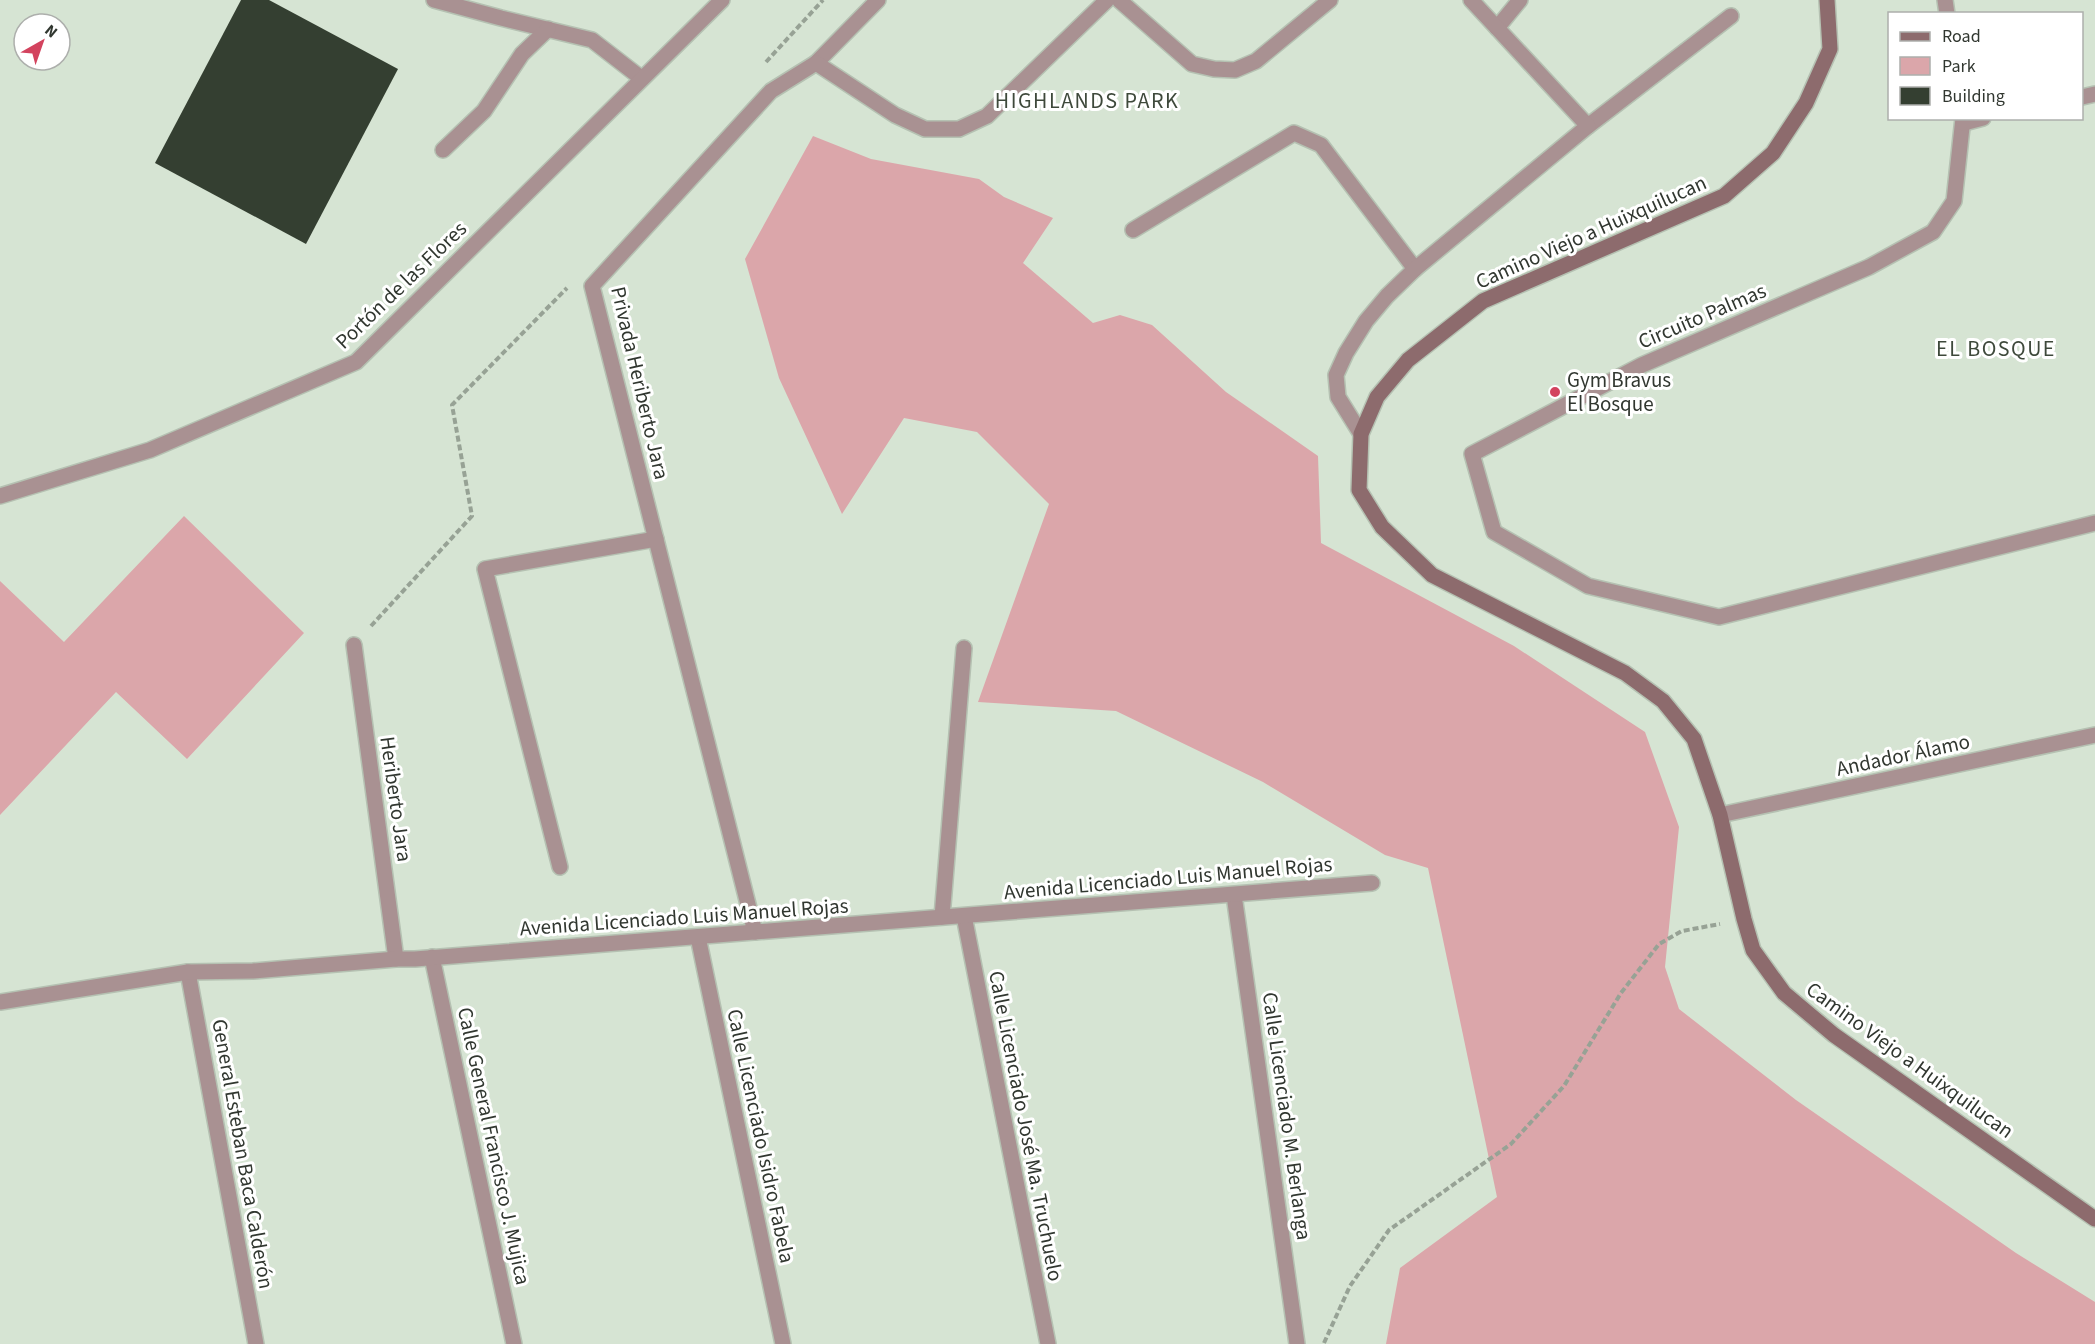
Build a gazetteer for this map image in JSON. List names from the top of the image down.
{
  "streets": {
    "main road": ["Camino Viejo a Huixquilucan"],
    "street": [
      "Portón de las Flores",
      "Circuito Palmas",
      "Privada Heriberto Jara",
      "Andador Álamo",
      "Heriberto Jara",
      "Avenida Licenciado Luis Manuel Rojas",
      "Calle Licenciado M. Berlanga",
      "Calle Licenciado José Ma. Truchuelo",
      "Calle Licenciado Isidro Fabela",
      "Calle General Francisco J. Mujica",
      "General Esteban Baca Calderón"
    ]
  },
  "crossings": [
    ["Camino Viejo a Huixquilucan", "Andador Álamo"],
    ["Heriberto Jara", "Avenida Licenciado Luis Manuel Rojas"],
    ["Avenida Licenciado Luis Manuel Rojas", "Calle Licenciado M. Berlanga"],
    ["Avenida Licenciado Luis Manuel Rojas", "Calle Licenciado José Ma. Truchuelo"],
    ["Avenida Licenciado Luis Manuel Rojas", "Calle Licenciado Isidro Fabela"],
    ["Avenida Licenciado Luis Manuel Rojas", "Calle General Francisco J. Mujica"],
    ["Avenida Licenciado Luis Manuel Rojas", "General Esteban Baca Calderón"]
  ],
  "districts": ["HIGHLANDS PARK", "EL BOSQUE"],
  "places": ["Gym Bravus El Bosque"],
  "legend": ["Road", "Park", "Building"],
  "north": "top right"
}
